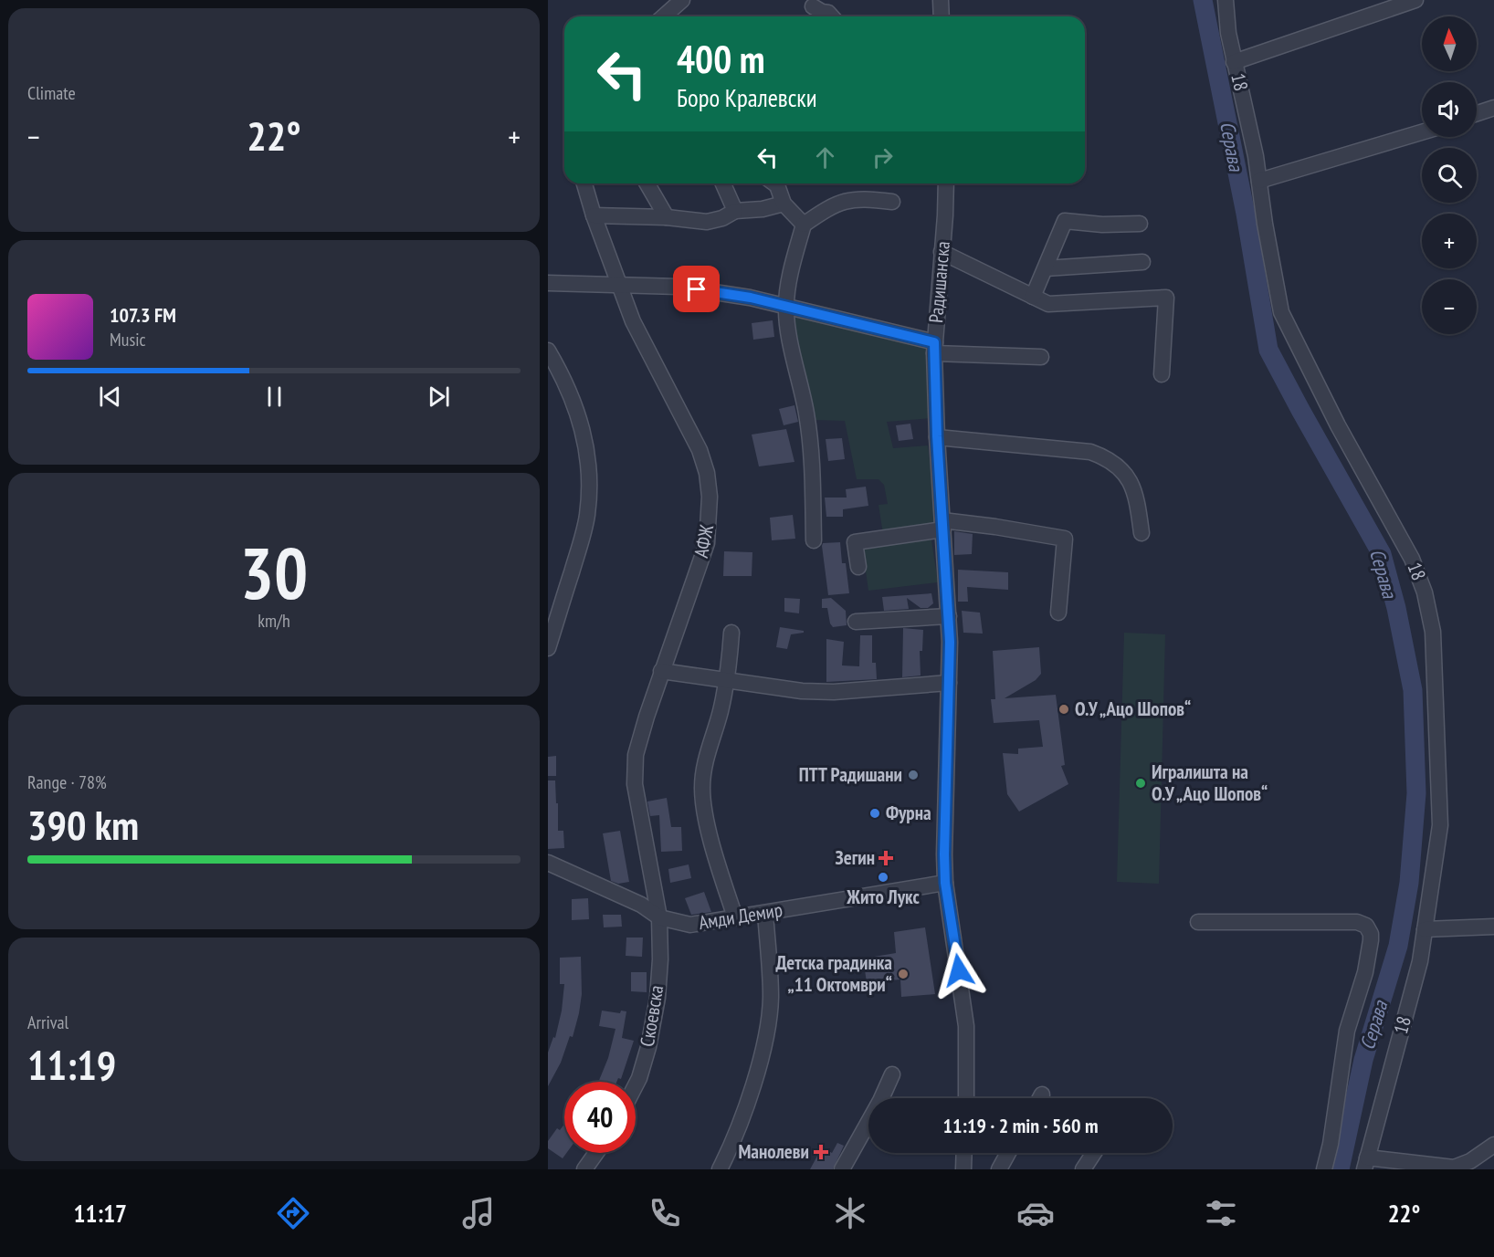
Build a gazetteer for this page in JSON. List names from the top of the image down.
{
  "streets": {
    "street": [
      "18",
      "Радишанска",
      "АФЖ",
      "Амди Демир",
      "Скоевска"
    ]
  },
  "crossings": [
    ["Радишанска", "Амди Демир"],
    ["АФЖ", "Амди Демир"],
    ["АФЖ", "Скоевска"],
    ["Амди Демир", "Скоевска"]
  ],
  "water": ["Серава"],
  "places": {
    "other": [
      "О.У „Ацо Шопов“",
      "ПТТ Радишани",
      "Игралишта на О.У „Ацо Шопов“",
      "Фурна",
      "Жито Лукс",
      "Детска градинка „11 Октомври“"
    ],
    "health": ["Зегин", "Манолеви"]
  },
  "north": "top",
  "page": {
    "tile": [
      "Climate",
      ["30", "km/h"],
      ["Range · 78%", "390 km"],
      ["Arrival", "11:19"]
    ],
    "map_buttons": ["+", "−"],
    "turn": ["400 m", "Боро Кралевски"],
    "heat": ["−", "22°", "+"],
    "song": ["107.3 FM", "Music"],
    "limit": "40",
    "trip": "11:19 · 2 min · 560 m",
    "tabs": ["11:17", "22°"]
  }
}
